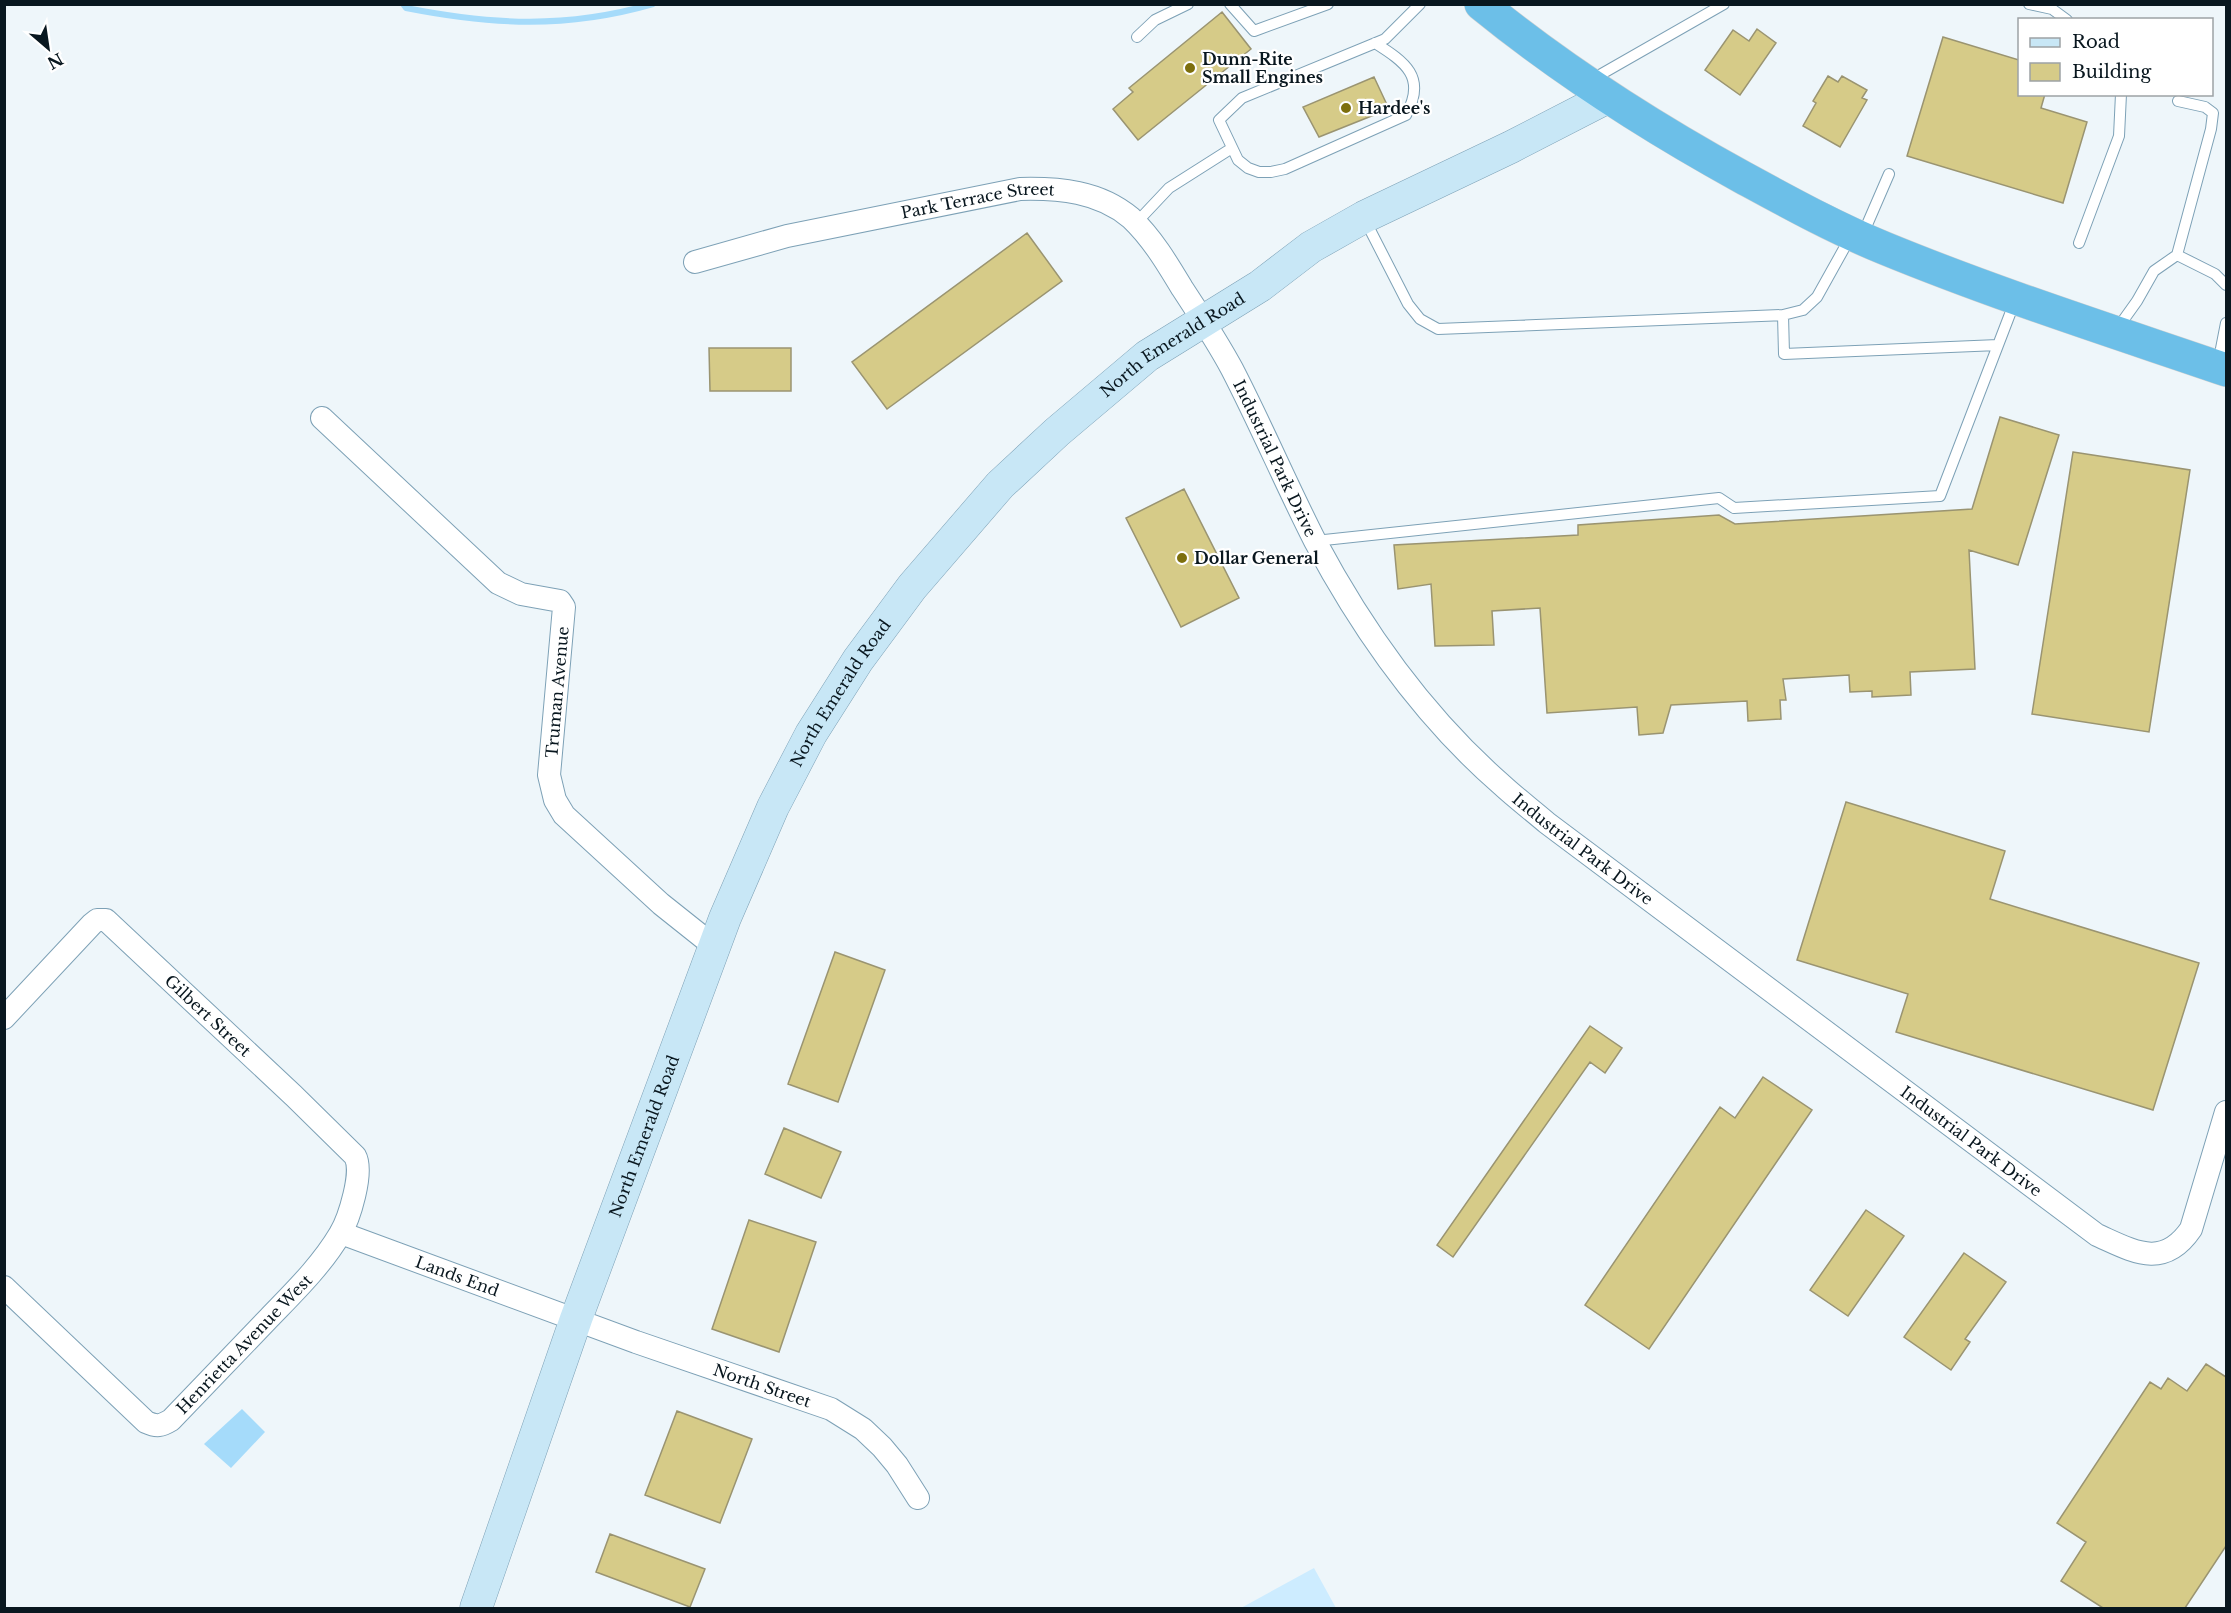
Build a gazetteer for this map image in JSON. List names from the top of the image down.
{
  "streets": {
    "main road": ["North Emerald Road"],
    "street": [
      "Park Terrace Street",
      "Industrial Park Drive",
      "Truman Avenue",
      "Gilbert Street",
      "Lands End",
      "Henrietta Avenue West",
      "North Street"
    ]
  },
  "crossings": [
    ["Park Terrace Street", "North Emerald Road"],
    ["Park Terrace Street", "Industrial Park Drive"],
    ["North Emerald Road", "Industrial Park Drive"],
    ["North Emerald Road", "Truman Avenue"],
    ["North Emerald Road", "Lands End"],
    ["North Emerald Road", "North Street"],
    ["Gilbert Street", "Lands End"],
    ["Gilbert Street", "Henrietta Avenue West"],
    ["Lands End", "Henrietta Avenue West"],
    ["Lands End", "North Street"]
  ],
  "places": ["Dunn-Rite Small Engines", "Hardee's", "Dollar General"],
  "legend": ["Road", "Building"],
  "north": "bottom right"
}
